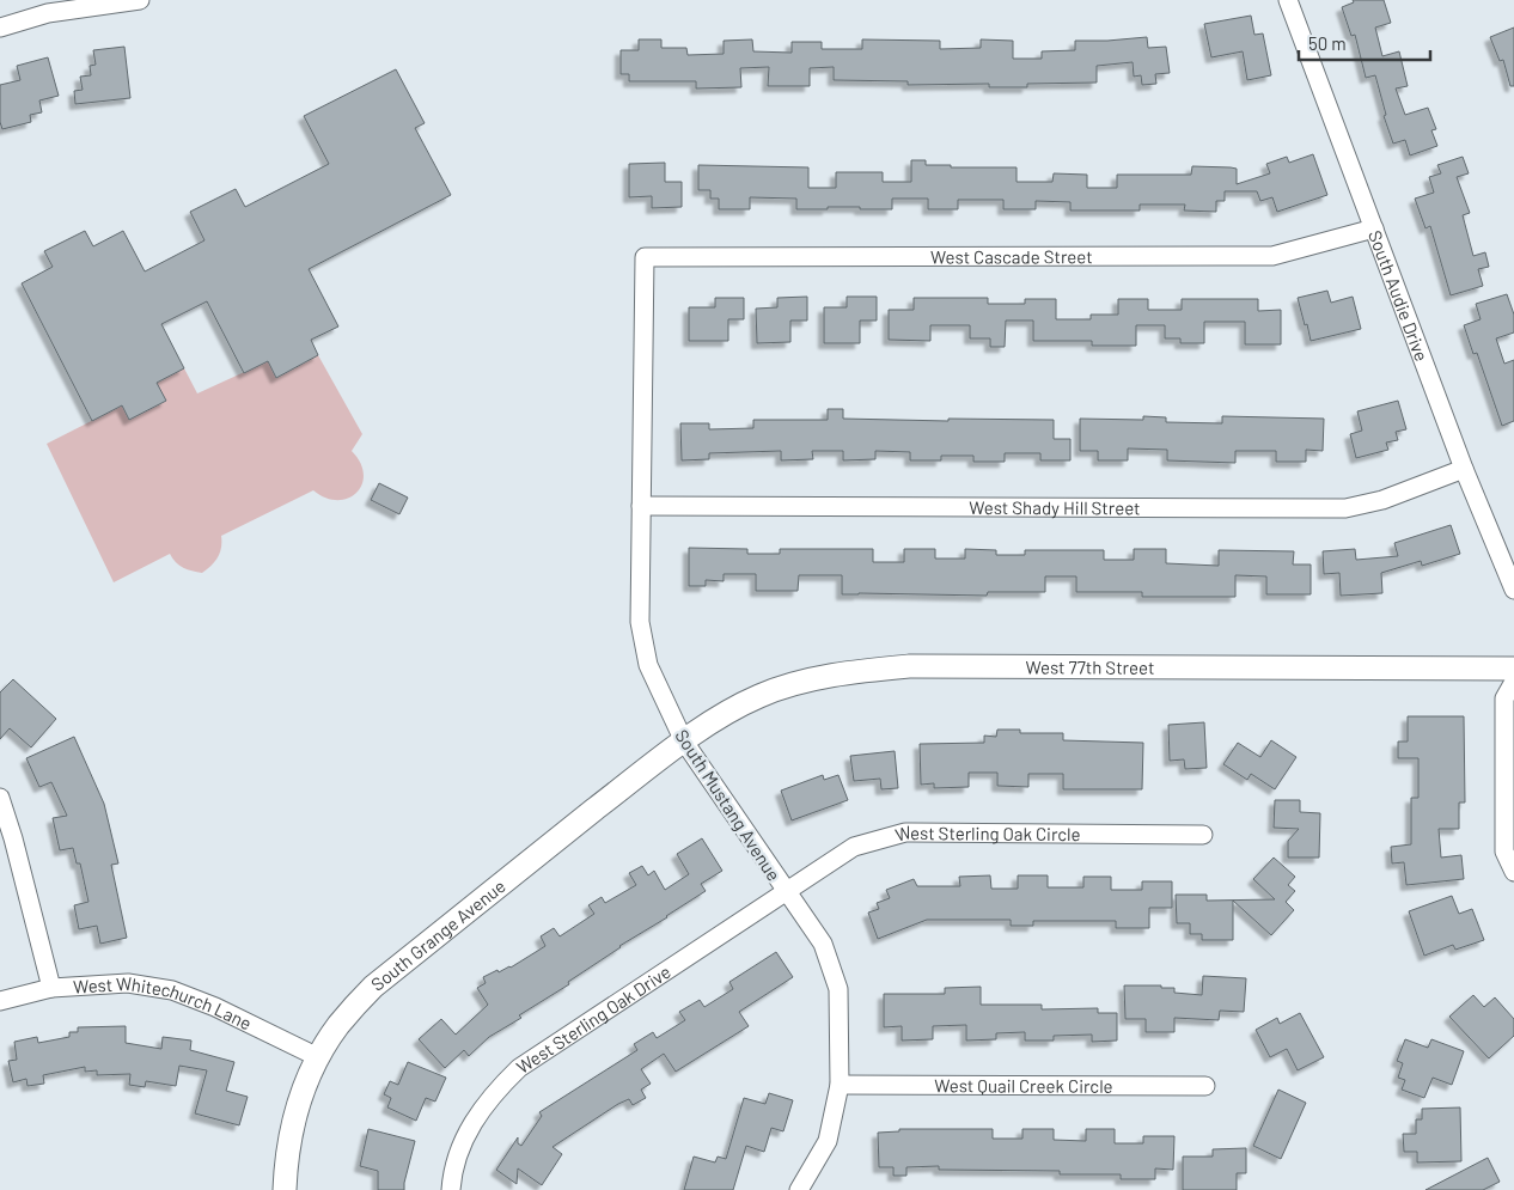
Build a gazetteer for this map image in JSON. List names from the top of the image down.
{
  "streets": {
    "street": [
      "West Cascade Street",
      "South Audie Drive",
      "West Shady Hill Street",
      "West 77th Street",
      "South Mustang Avenue",
      "West Sterling Oak Circle",
      "South Grange Avenue",
      "West Whitechurch Lane",
      "West Sterling Oak Drive",
      "West Quail Creek Circle"
    ]
  },
  "crossings": [
    ["West Cascade Street", "South Audie Drive"],
    ["West Cascade Street", "South Mustang Avenue"],
    ["South Audie Drive", "West Shady Hill Street"],
    ["West Shady Hill Street", "South Mustang Avenue"],
    ["West 77th Street", "South Mustang Avenue"],
    ["West 77th Street", "South Grange Avenue"],
    ["South Mustang Avenue", "West Sterling Oak Circle"],
    ["South Mustang Avenue", "South Grange Avenue"],
    ["South Mustang Avenue", "West Sterling Oak Drive"],
    ["South Mustang Avenue", "West Quail Creek Circle"],
    ["West Sterling Oak Circle", "West Sterling Oak Drive"],
    ["South Grange Avenue", "West Whitechurch Lane"]
  ],
  "scale_bar": "50 m"
}
